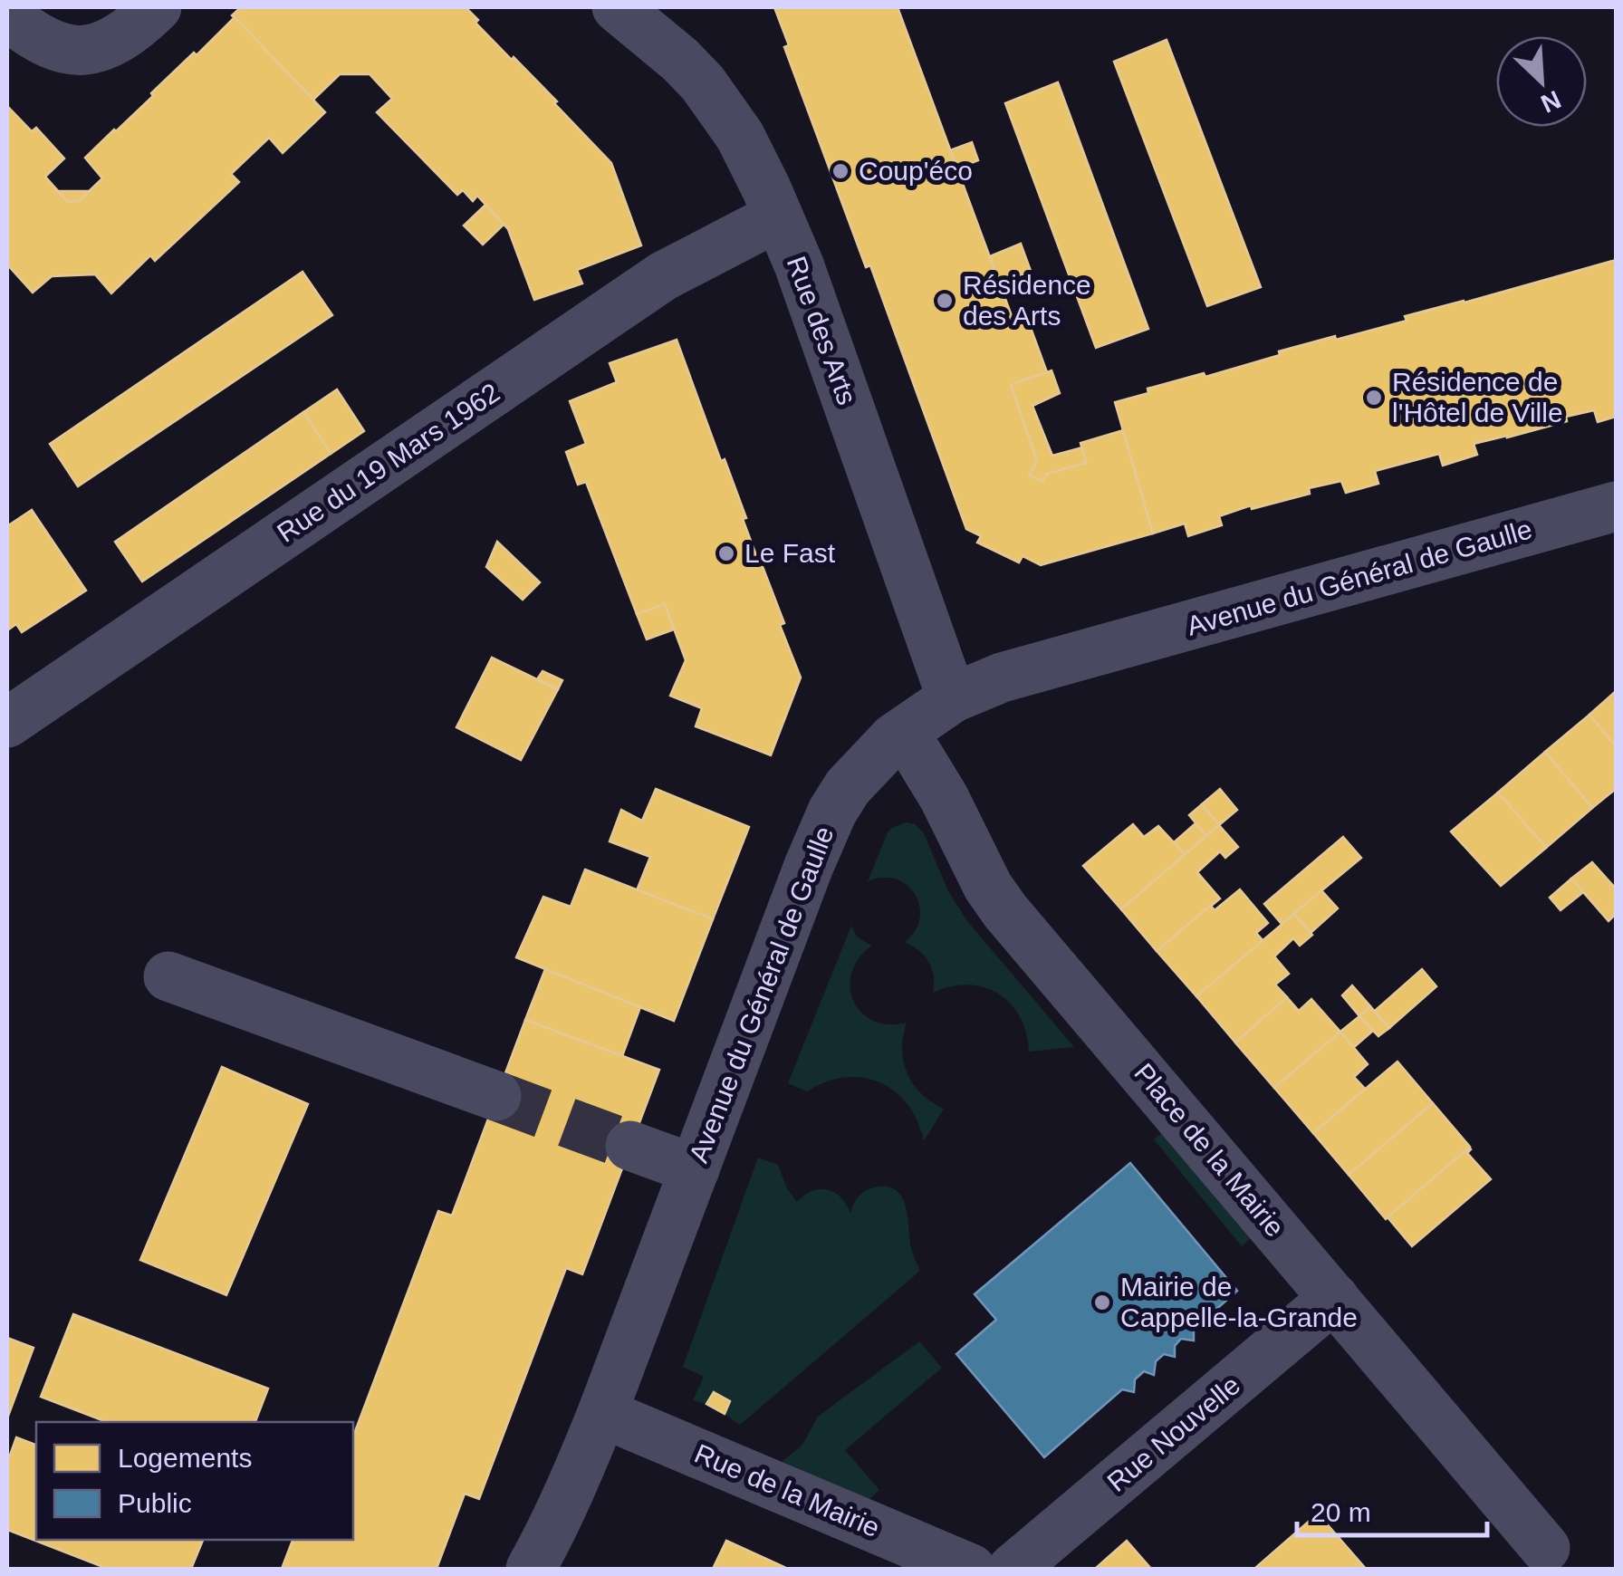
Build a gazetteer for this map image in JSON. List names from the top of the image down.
{
  "streets": {
    "street": [
      "Rue des Arts",
      "Rue du 19 Mars 1962",
      "Avenue du Général de Gaulle",
      "Place de la Mairie",
      "Rue Nouvelle",
      "Rue de la Mairie"
    ]
  },
  "crossings": [
    ["Rue des Arts", "Rue du 19 Mars 1962"],
    ["Rue des Arts", "Avenue du Général de Gaulle"],
    ["Avenue du Général de Gaulle", "Place de la Mairie"],
    ["Avenue du Général de Gaulle", "Rue de la Mairie"],
    ["Place de la Mairie", "Rue Nouvelle"]
  ],
  "places": [
    "Coup'éco",
    "Résidence des Arts",
    "Résidence de l'Hôtel de Ville",
    "Le Fast",
    "Mairie de Cappelle-la-Grande"
  ],
  "legend": ["Logements", "Public"],
  "scale_bar": "20 m",
  "north": "bottom right"
}
